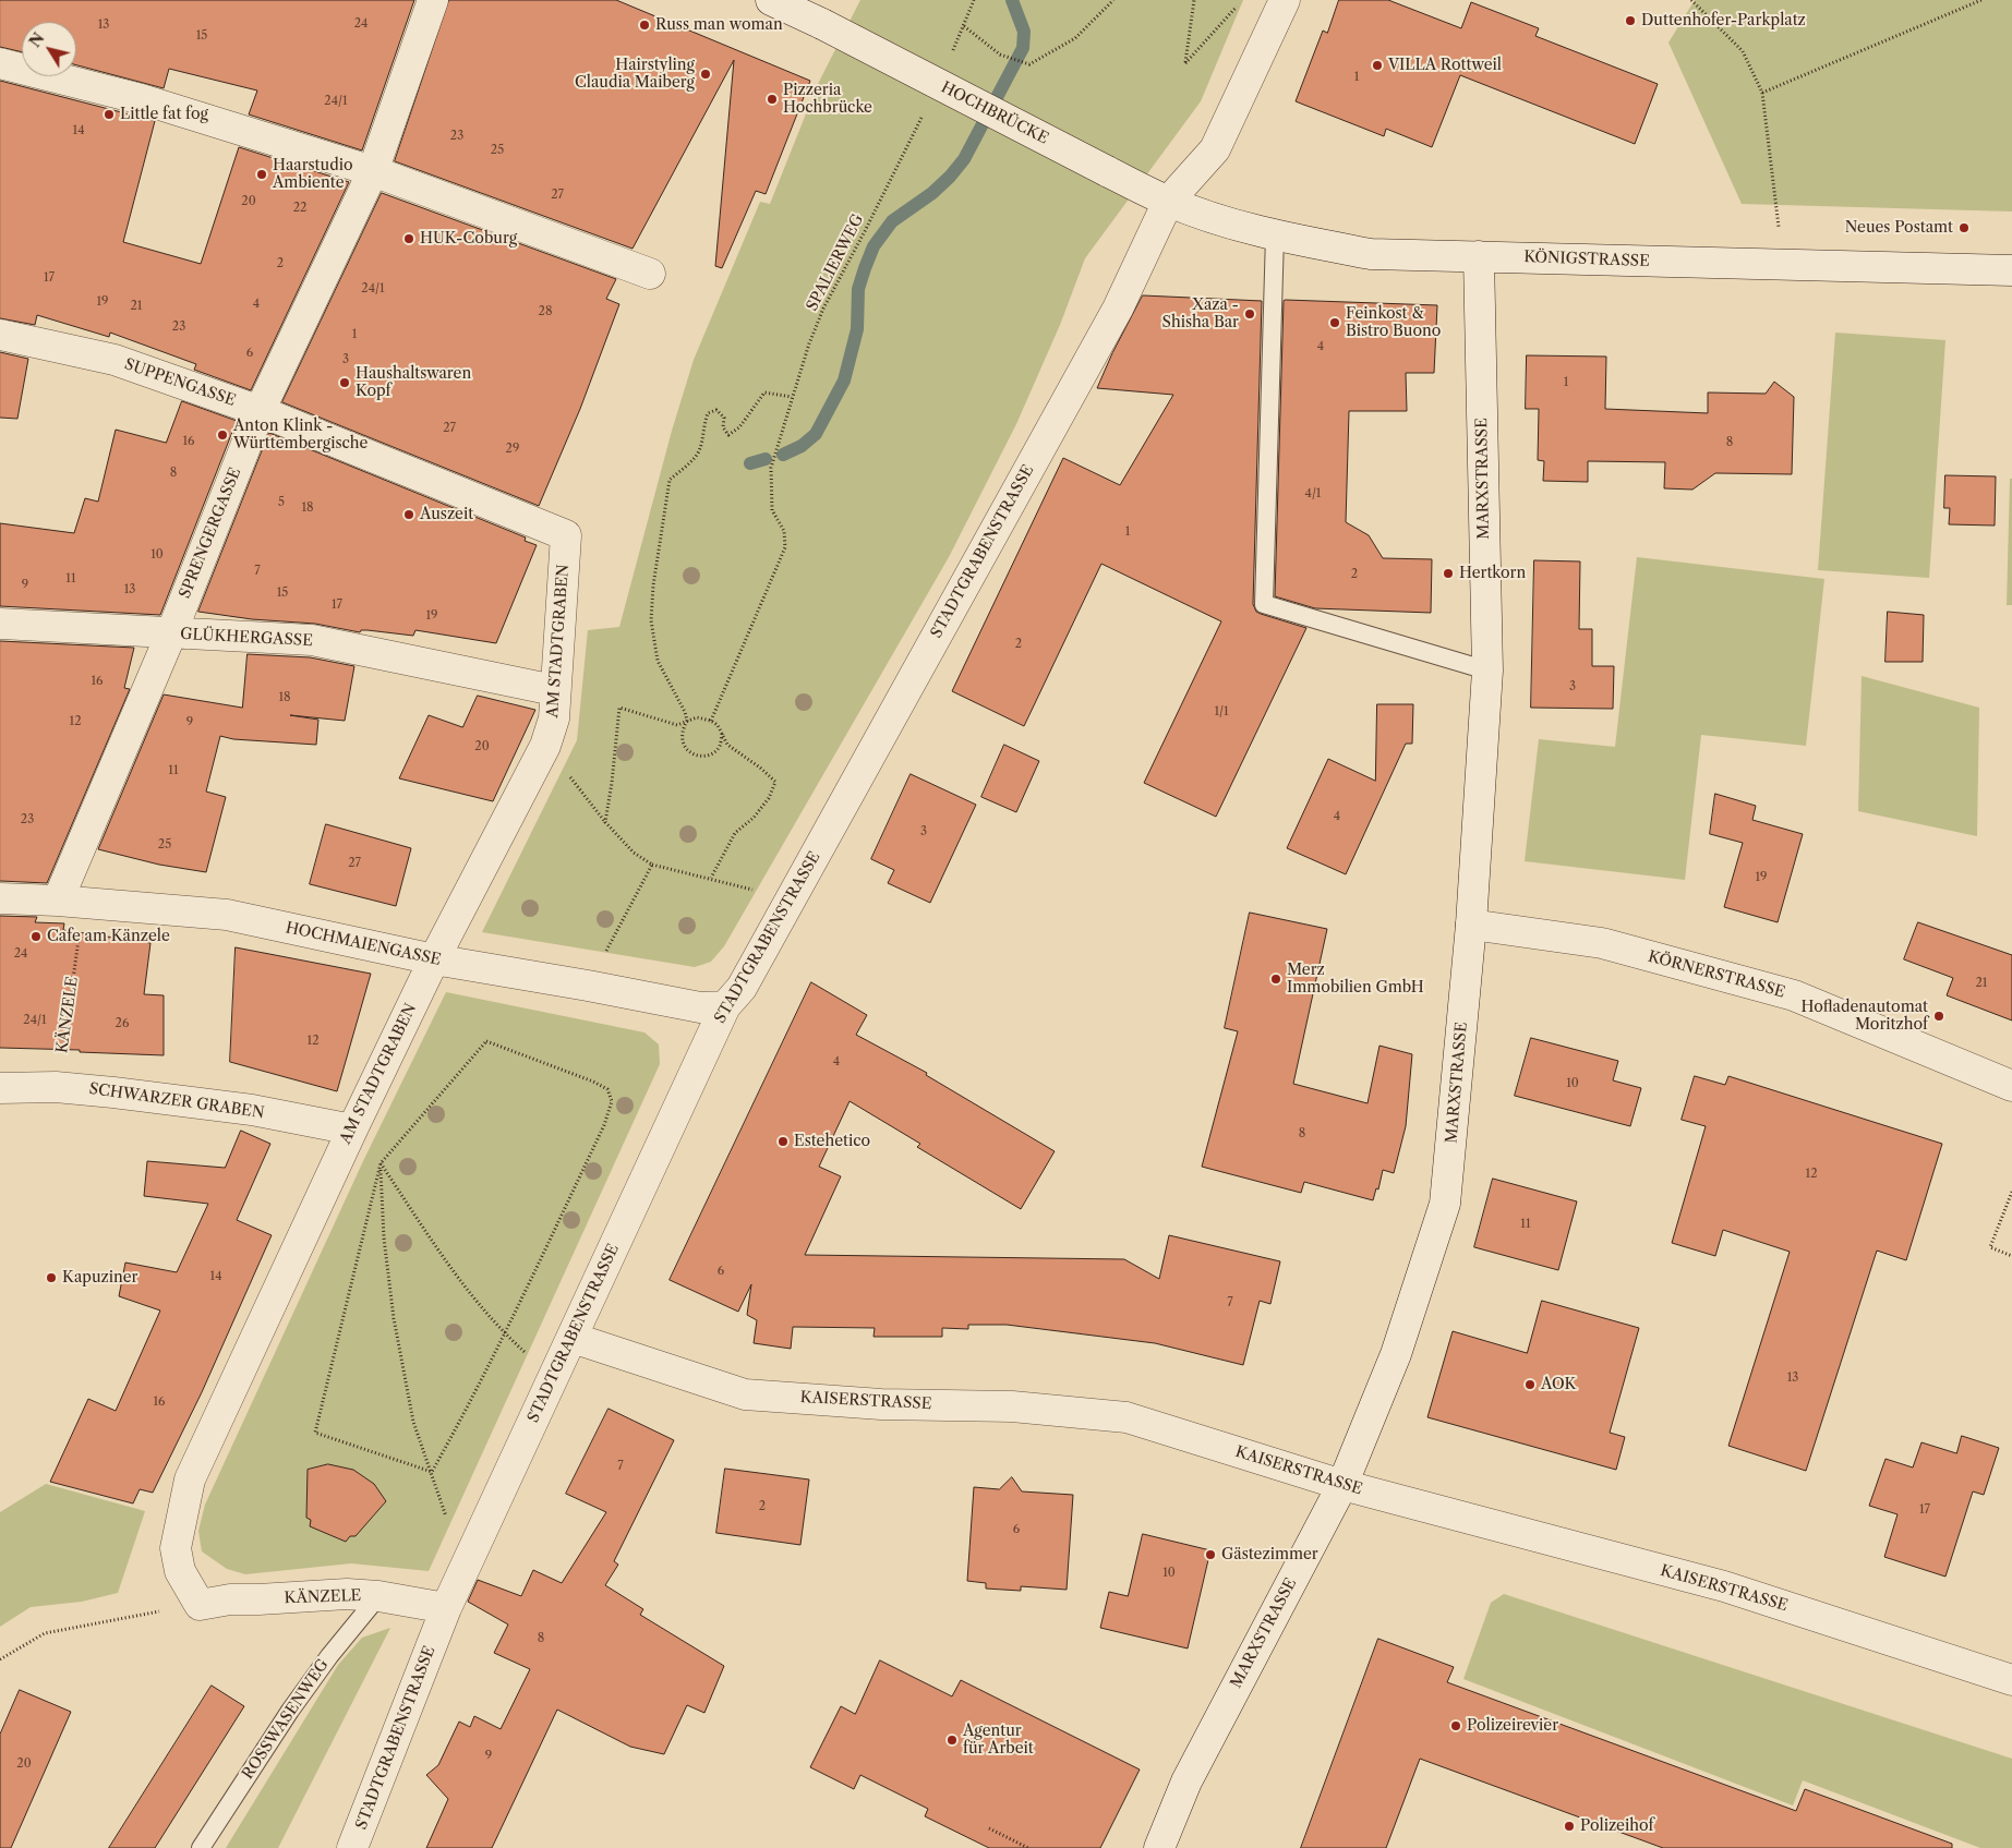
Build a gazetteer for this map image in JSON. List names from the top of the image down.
{
  "streets": {
    "street": [
      "HOCHBRÜCKE",
      "KÖNIGSTRASSE",
      "SUPPENGASSE",
      "MARXSTRASSE",
      "SPRENGERGASSE",
      "STADTGRABENSTRASSE",
      "GLÜKHERGASSE",
      "AM STADTGRABEN",
      "HOCHMAIENGASSE",
      "KÖRNERSTRASSE",
      "KÄNZELE",
      "SCHWARZER GRABEN",
      "KAISERSTRASSE"
    ],
    "lane": ["ROSSWASENWEG"],
    "path": ["SPALIERWEG"]
  },
  "crossings": [
    ["HOCHBRÜCKE", "KÖNIGSTRASSE"],
    ["HOCHBRÜCKE", "STADTGRABENSTRASSE"],
    ["KÖNIGSTRASSE", "MARXSTRASSE"],
    ["KÖNIGSTRASSE", "STADTGRABENSTRASSE"],
    ["SUPPENGASSE", "SPRENGERGASSE"],
    ["SUPPENGASSE", "AM STADTGRABEN"],
    ["MARXSTRASSE", "KÖRNERSTRASSE"],
    ["MARXSTRASSE", "KAISERSTRASSE"],
    ["SPRENGERGASSE", "GLÜKHERGASSE"],
    ["SPRENGERGASSE", "HOCHMAIENGASSE"],
    ["SPRENGERGASSE", "KÄNZELE"],
    ["STADTGRABENSTRASSE", "HOCHMAIENGASSE"],
    ["STADTGRABENSTRASSE", "KÄNZELE"],
    ["STADTGRABENSTRASSE", "KAISERSTRASSE"],
    ["GLÜKHERGASSE", "AM STADTGRABEN"],
    ["AM STADTGRABEN", "HOCHMAIENGASSE"],
    ["AM STADTGRABEN", "KÄNZELE"],
    ["AM STADTGRABEN", "SCHWARZER GRABEN"],
    ["HOCHMAIENGASSE", "KÄNZELE"],
    ["KÄNZELE", "ROSSWASENWEG"]
  ],
  "places": [
    "Duttenhofer-Parkplatz",
    "Russ man woman",
    "VILLA Rottweil",
    "Hairstyling Claudia Maiberg",
    "Pizzeria Hochbrücke",
    "Little fat fog",
    "Haarstudio Ambiente",
    "Neues Postamt",
    "HUK-Coburg",
    "Xaza - Shisha Bar",
    "Feinkost & Bistro Buono",
    "Haushaltswaren Kopf",
    "Anton Klink - Württembergische",
    "Auszeit",
    "Hertkorn",
    "Cafe am Känzele",
    "Merz Immobilien GmbH",
    "Hofladenautomat Moritzhof",
    "Estehetico",
    "Kapuziner",
    "AOK",
    "Gästezimmer",
    "Polizeirevier",
    "Agentur für Arbeit",
    "Polizeihof"
  ],
  "house_numbers": [
    "24",
    "13",
    "15",
    "1",
    "24/1",
    "14",
    "23",
    "25",
    "27",
    "20",
    "22",
    "2",
    "17",
    "24/1",
    "19",
    "4",
    "21",
    "28",
    "23",
    "1",
    "4",
    "6",
    "3",
    "1",
    "27",
    "16",
    "8",
    "29",
    "8",
    "4/1",
    "5",
    "18",
    "1",
    "10",
    "7",
    "2",
    "11",
    "9",
    "13",
    "15",
    "17",
    "19",
    "2",
    "16",
    "3",
    "18",
    "1/1",
    "12",
    "9",
    "20",
    "11",
    "4",
    "23",
    "3",
    "25",
    "27",
    "19",
    "24",
    "21",
    "24/1",
    "26",
    "12",
    "4",
    "10",
    "8",
    "12",
    "11",
    "6",
    "14",
    "7",
    "13",
    "16",
    "7",
    "2",
    "17",
    "6",
    "10",
    "8",
    "9",
    "20"
  ],
  "north": "top left"
}
